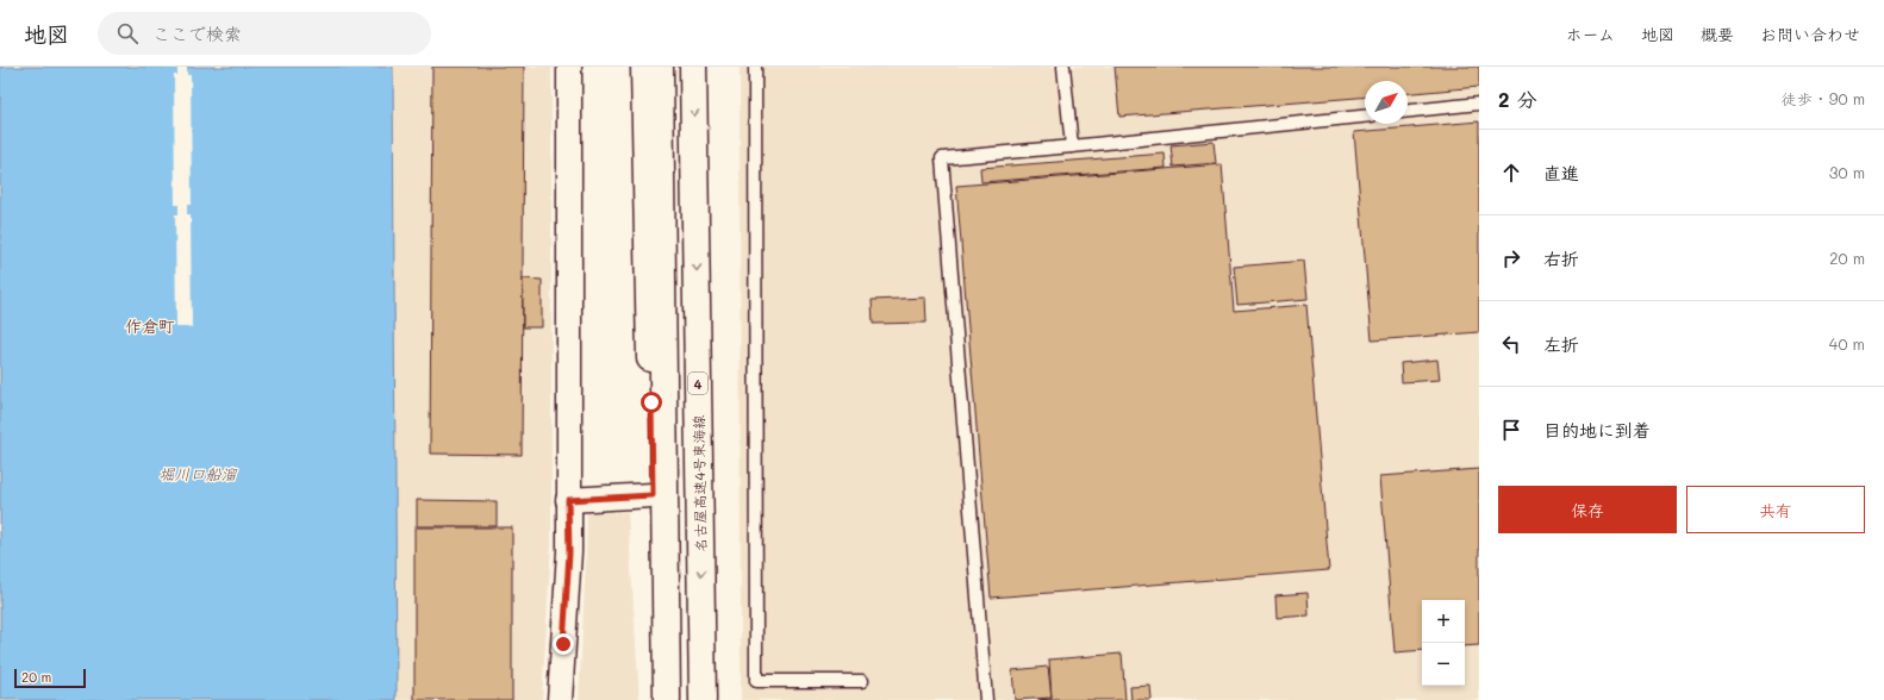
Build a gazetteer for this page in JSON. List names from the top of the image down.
{
  "streets": {
    "main road": ["4", "名古屋高速4号東海線"]
  },
  "districts": ["作倉町"],
  "water": ["堀川口船溜"],
  "scale_bar": "20 m",
  "north": "top right",
  "page": {
    "header": "地図",
    "search": "ここで検索",
    "nav": [
      "ホーム",
      "地図",
      "概要",
      "お問い合わせ"
    ],
    "heading": ["2 分", "徒歩 · 90 m"],
    "list": [
      ["直進", "30 m"],
      ["右折", "20 m"],
      ["左折", "40 m"],
      "目的地に到着"
    ],
    "buttons": ["保存", "共有"],
    "map_buttons": ["+", "−"],
    "scale": "20 m"
  }
}
